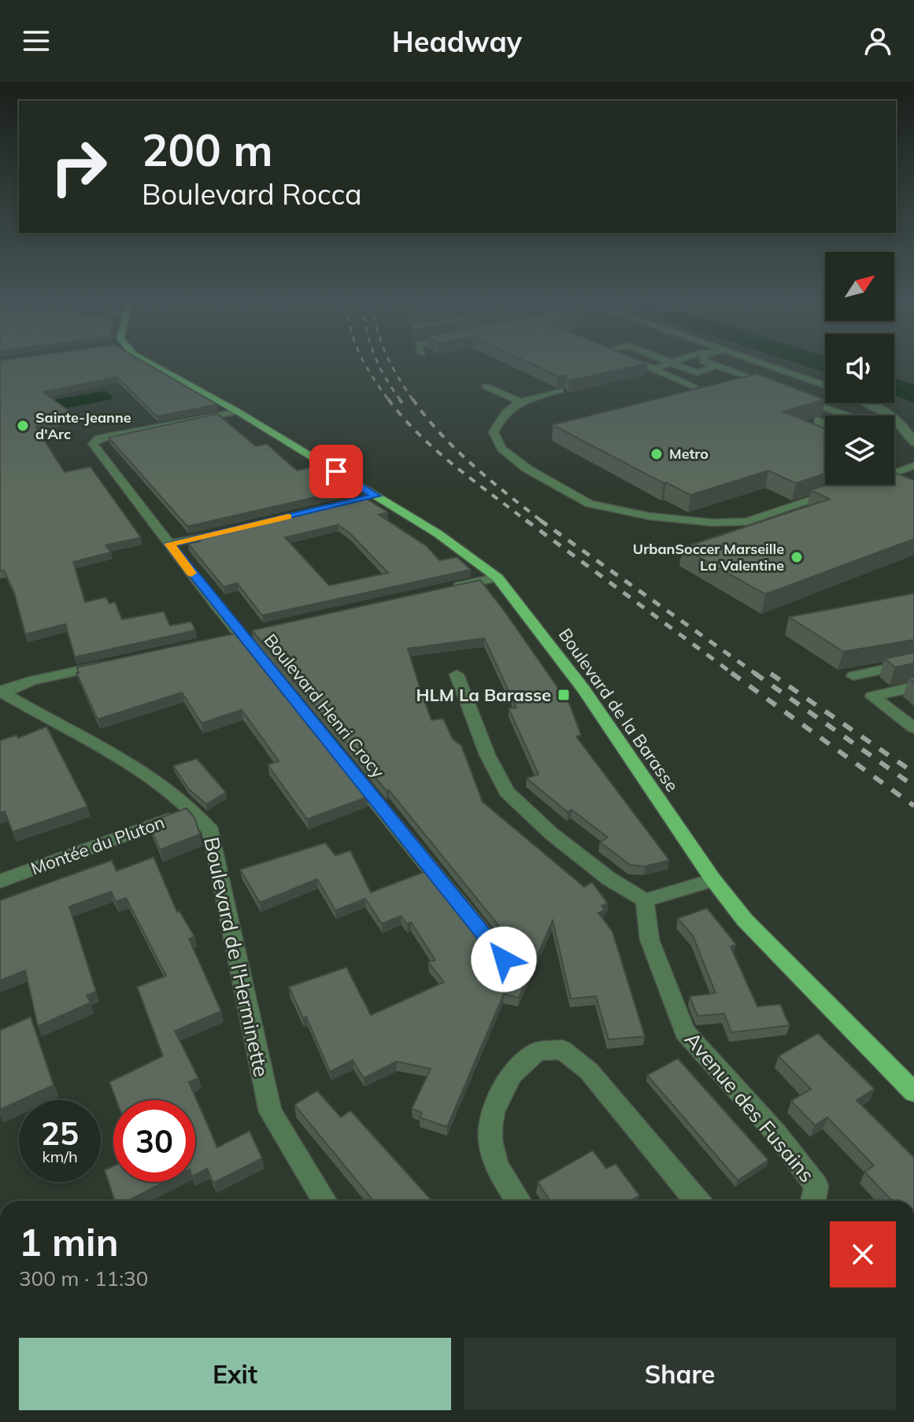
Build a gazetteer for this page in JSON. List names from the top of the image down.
{
  "streets": {
    "main road": ["Boulevard de la Barasse"],
    "street": [
      "Boulevard Henri Crocy",
      "Montée du Pluton",
      "Boulevard de l'Herminette",
      "Avenue des Fusains"
    ]
  },
  "crossings": [
    ["Boulevard Henri Crocy", "Boulevard de la Barasse"],
    ["Montée du Pluton", "Boulevard de l'Herminette"]
  ],
  "places": {
    "other": ["Sainte-Jeanne d'Arc", "Metro", "UrbanSoccer Marseille La Valentine"],
    "transit": ["HLM La Barasse"]
  },
  "north": "top right",
  "page": {
    "header": "Headway",
    "turn": ["200 m", "Boulevard Rocca"],
    "speed": "25 km/h",
    "limit": "30",
    "heading": ["1 min", "300 m · 11:30"],
    "buttons": ["Exit", "Share"]
  }
}
